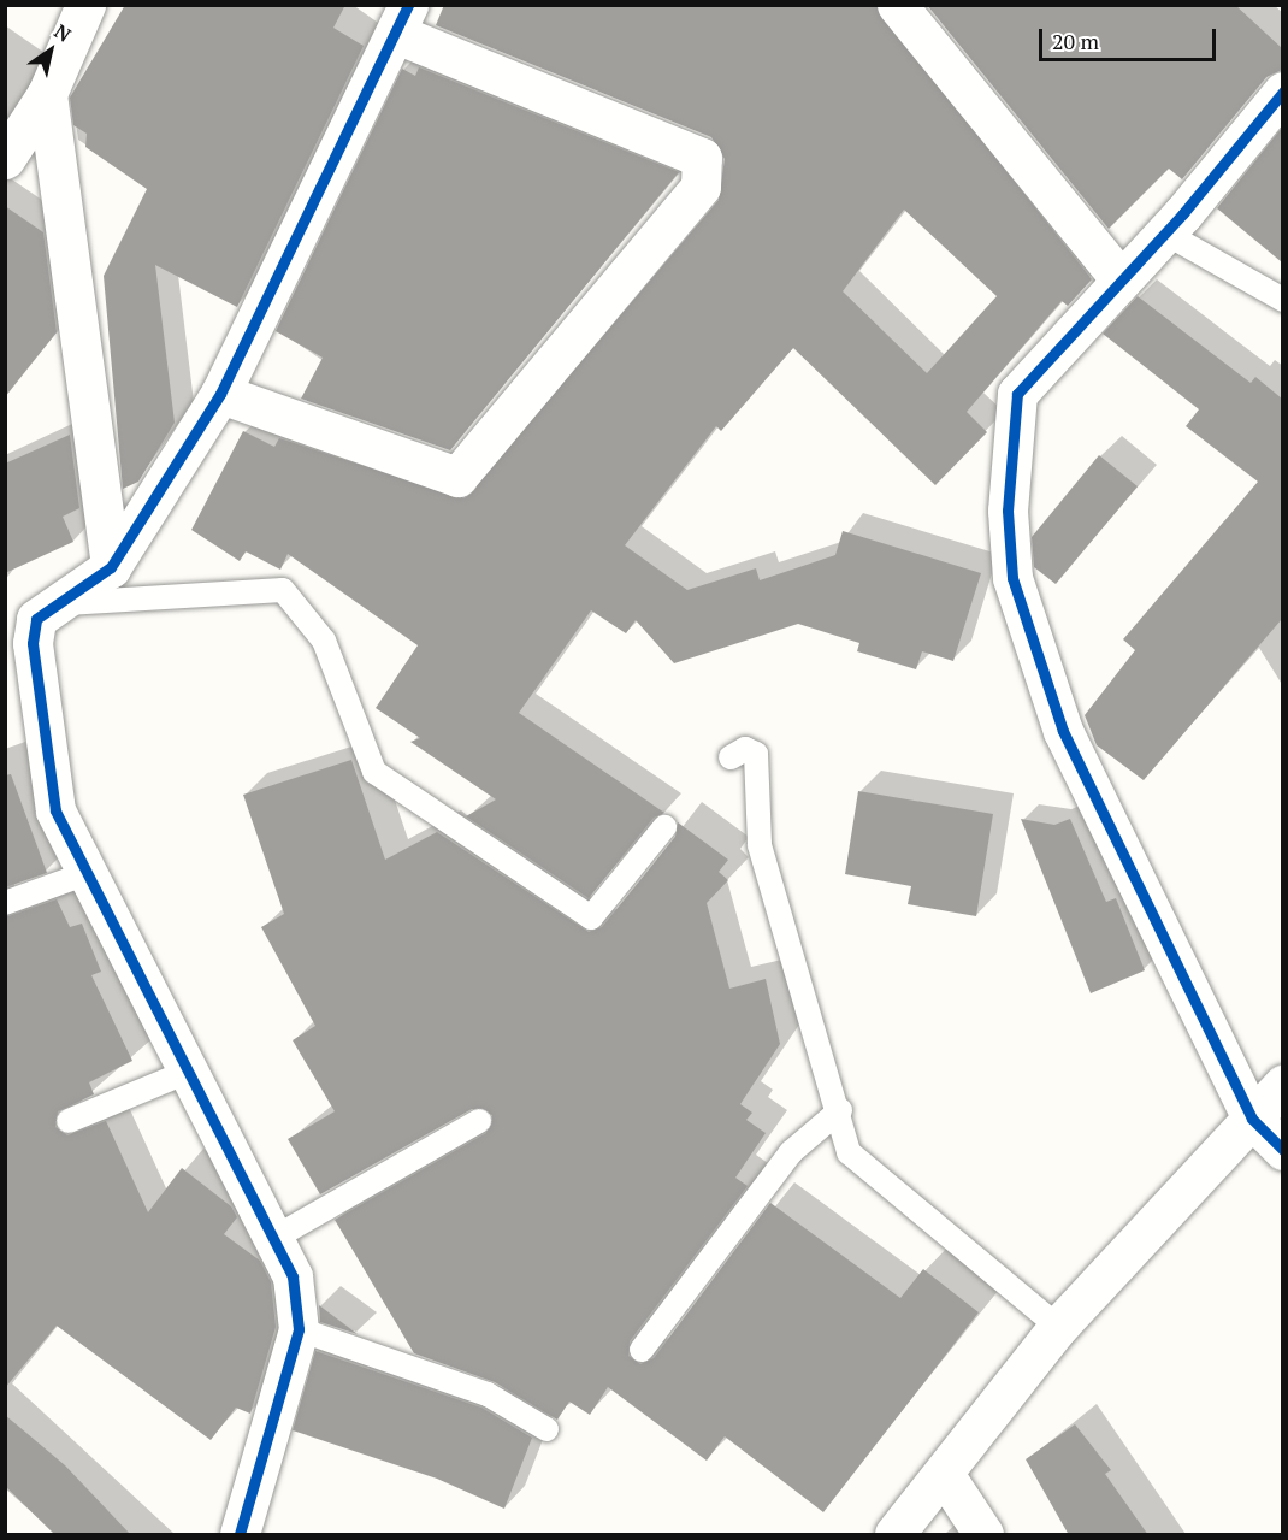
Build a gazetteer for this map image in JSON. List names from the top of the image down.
{
  "scale_bar": "20 m",
  "north": "top right"
}
